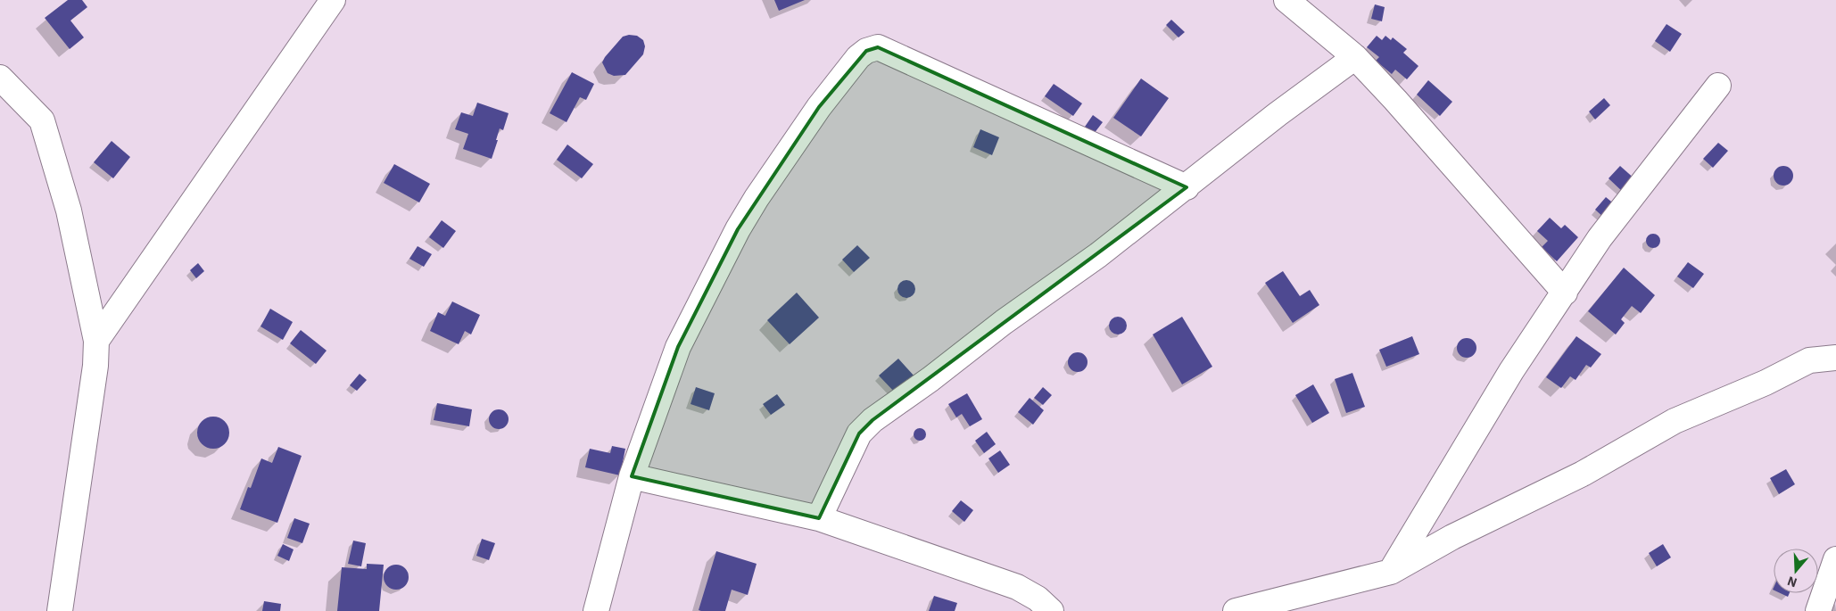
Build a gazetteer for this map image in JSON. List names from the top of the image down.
{
  "north": "bottom"
}
